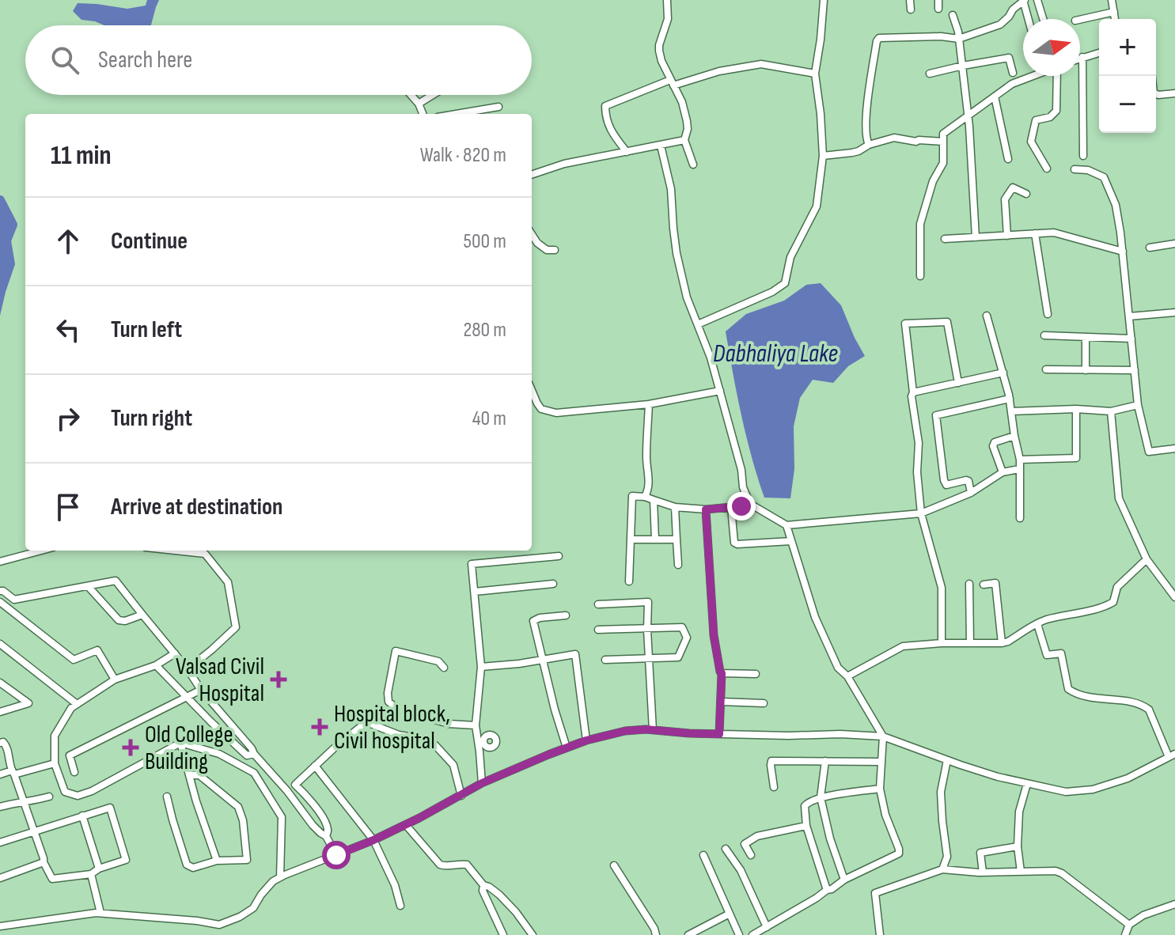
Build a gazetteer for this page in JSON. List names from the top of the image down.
{
  "water": ["Dabhaliya Lake"],
  "places": {
    "health": ["Valsad Civil Hospital", "Hospital block, Civil hospital", "Old College Building"]
  },
  "north": "right",
  "page": {
    "map_buttons": ["+", "−"],
    "search": "Search here",
    "heading": ["11 min", "Walk · 820 m"],
    "list": [
      ["Continue", "500 m"],
      ["Turn left", "280 m"],
      ["Turn right", "40 m"],
      "Arrive at destination"
    ]
  }
}
